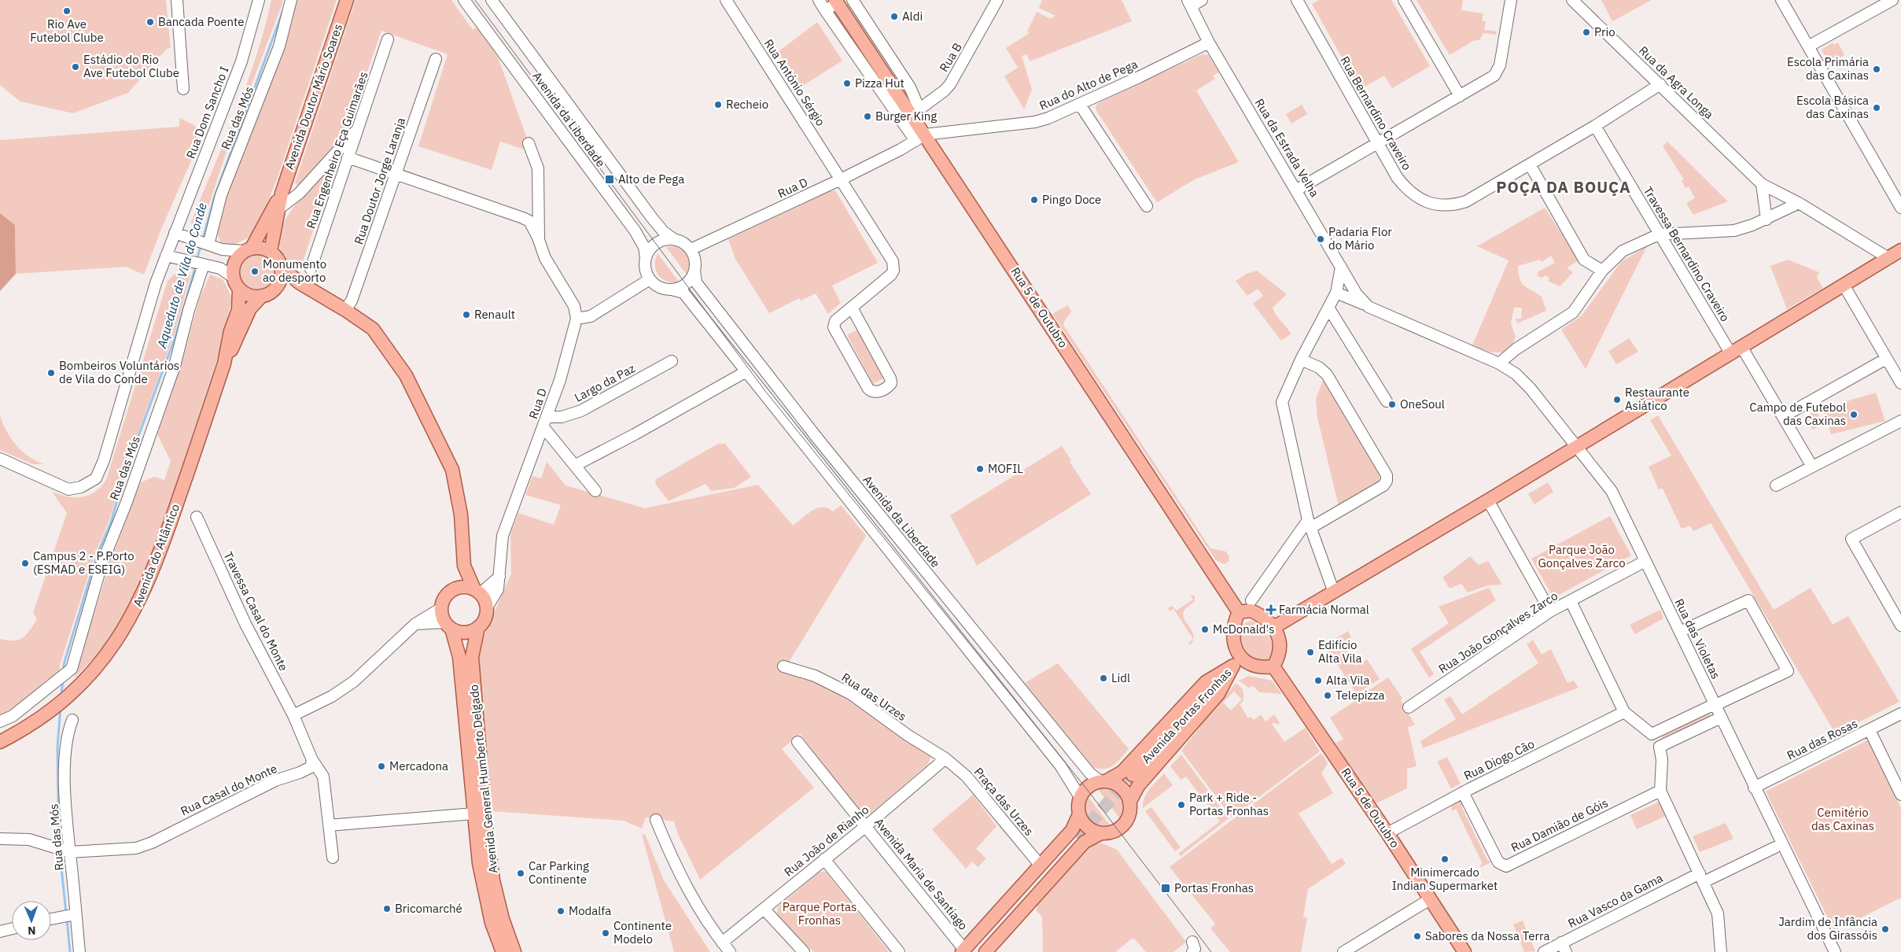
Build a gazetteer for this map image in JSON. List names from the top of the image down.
{
  "streets": {
    "main road": [
      "Avenida Doutor Mário Soares",
      "Rua 5 de Outubro",
      "Avenida do Atlântico",
      "Avenida Portas Fronhas",
      "Avenida General Humberto Delgado"
    ],
    "street": [
      "Rua B",
      "Rua António Sérgio",
      "Rua da Agra Longa",
      "Rua do Alto de Pega",
      "Rua Dom Sancho I",
      "Rua Bernardino Craveiro",
      "Rua das Mós",
      "Avenida da Liberdade",
      "Rua da Estrada Velha",
      "Rua Engenheiro Eça Guimarães",
      "Rua Doutor Jorge Laranja",
      "Rua D",
      "Travessa Bernardino Craveiro",
      "Largo da Paz",
      "Travessa Casal do Monte",
      "Rua João Gonçalves Zarco",
      "Rua das Violetas",
      "Rua das Urzes",
      "Rua das Rosas",
      "Rua Diogo Cão",
      "Rua Casal do Monte",
      "Praça das Urzes",
      "Rua Damião de Góis",
      "Rua João de Rianho",
      "Avenida Maria de Santiago",
      "Rua Vasco da Gama"
    ]
  },
  "crossings": [
    ["Rua B", "Rua 5 de Outubro"],
    ["Rua António Sérgio", "Rua D"],
    ["Rua da Agra Longa", "Rua Bernardino Craveiro"],
    ["Rua do Alto de Pega", "Rua da Estrada Velha"],
    ["Rua do Alto de Pega", "Rua D"],
    ["Rua do Alto de Pega", "Rua 5 de Outubro"],
    ["Avenida Doutor Mário Soares", "Avenida do Atlântico"],
    ["Rua Bernardino Craveiro", "Travessa Bernardino Craveiro"],
    ["Rua das Mós", "Rua Casal do Monte"],
    ["Avenida da Liberdade", "Rua D"],
    ["Rua da Estrada Velha", "Rua das Violetas"],
    ["Rua D", "Rua 5 de Outubro"],
    ["Rua D", "Largo da Paz"],
    ["Rua D", "Avenida General Humberto Delgado"],
    ["Rua 5 de Outubro", "Avenida Portas Fronhas"],
    ["Rua 5 de Outubro", "Rua Diogo Cão"],
    ["Rua João Gonçalves Zarco", "Rua das Violetas"],
    ["Rua das Violetas", "Rua das Rosas"],
    ["Rua das Urzes", "Praça das Urzes"],
    ["Rua das Urzes", "Rua João de Rianho"],
    ["Rua Diogo Cão", "Rua Damião de Góis"],
    ["Praça das Urzes", "Rua João de Rianho"],
    ["Rua João de Rianho", "Avenida Maria de Santiago"]
  ],
  "districts": ["POÇA DA BOUÇA"],
  "water": ["Aqueduto de Vila do Conde"],
  "parks": ["Parque João Gonçalves Zarco", "Cemitério das Caxinas", "Parque Portas Fronhas"],
  "places": {
    "other": [
      "Rio Ave Futebol Clube",
      "Aldi",
      "Bancada Poente",
      "Prio",
      "Estádio do Rio Ave Futebol Clube",
      "Escola Primária das Caxinas",
      "Pizza Hut",
      "Recheio",
      "Escola Básica das Caxinas",
      "Burger King",
      "Pingo Doce",
      "Padaria Flor do Mário",
      "Monumento ao desporto",
      "Renault",
      "Bombeiros Voluntários de Vila do Conde",
      "Restaurante Asiático",
      "OneSoul",
      "Campo de Futebol das Caxinas",
      "MOFIL",
      "Campus 2 - P.Porto (ESMAD e ESEIG)",
      "McDonald's",
      "Edifício Alta Vila",
      "Lidl",
      "Alta Vila",
      "Telepizza",
      "Mercadona",
      "Park + Ride - Portas Fronhas",
      "Minimercado Indian Supermarket",
      "Car Parking Continente",
      "Bricomarché",
      "Modalfa",
      "Jardim de Infância dos Girassóis",
      "Continente Modelo",
      "Sabores da Nossa Terra"
    ],
    "transit": ["Alto de Pega", "Portas Fronhas"],
    "health": ["Farmácia Normal"]
  },
  "north": "bottom"
}
